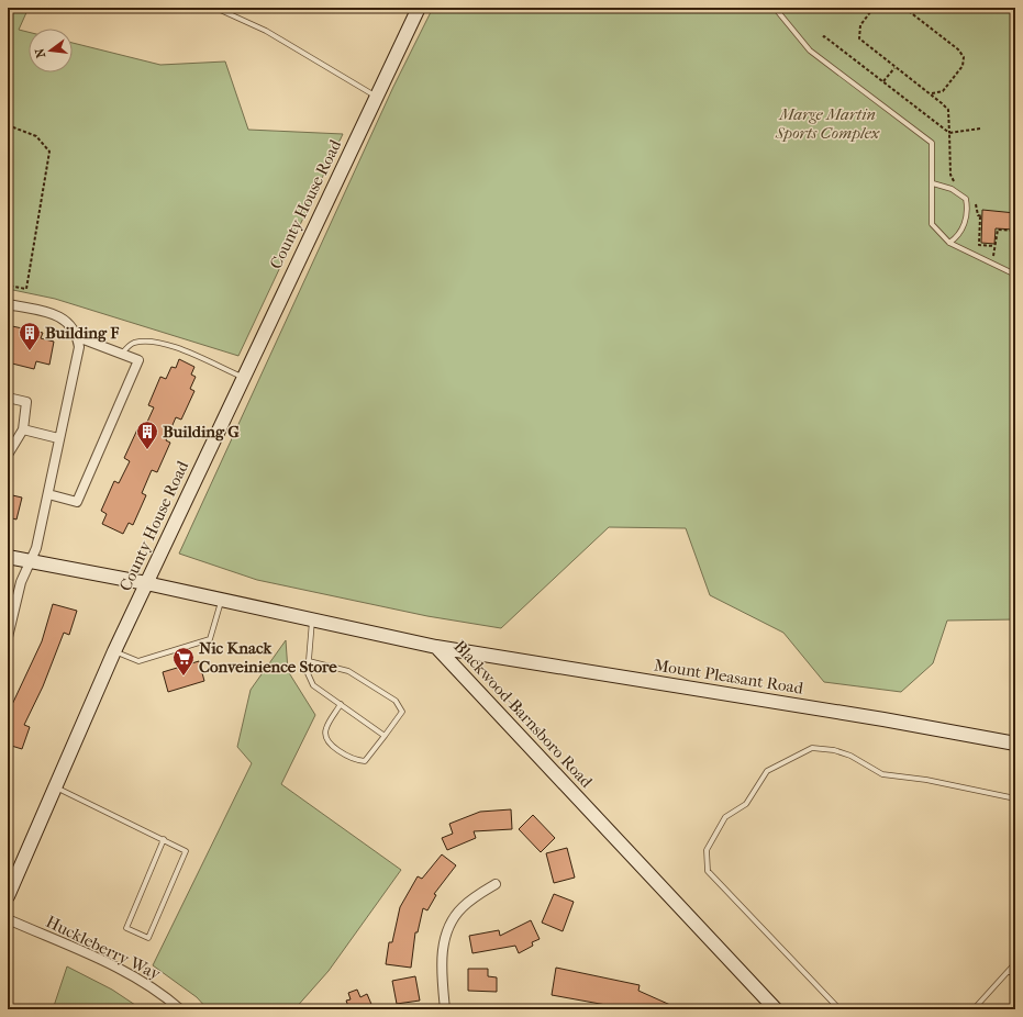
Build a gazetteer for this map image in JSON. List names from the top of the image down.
{
  "streets": {
    "main road": ["County House Road", "Mount Pleasant Road", "Blackwood-Barnsboro Road"],
    "street": ["Huckleberry Way"]
  },
  "crossings": [
    ["County House Road", "Blackwood-Barnsboro Road"],
    ["Mount Pleasant Road", "Blackwood-Barnsboro Road"]
  ],
  "parks": ["Marge Martin Sports Complex"],
  "places": {
    "building": ["Building F", "Building G"],
    "supermarket": ["Nic Knack Conveinience Store"]
  },
  "north": "left"
}
